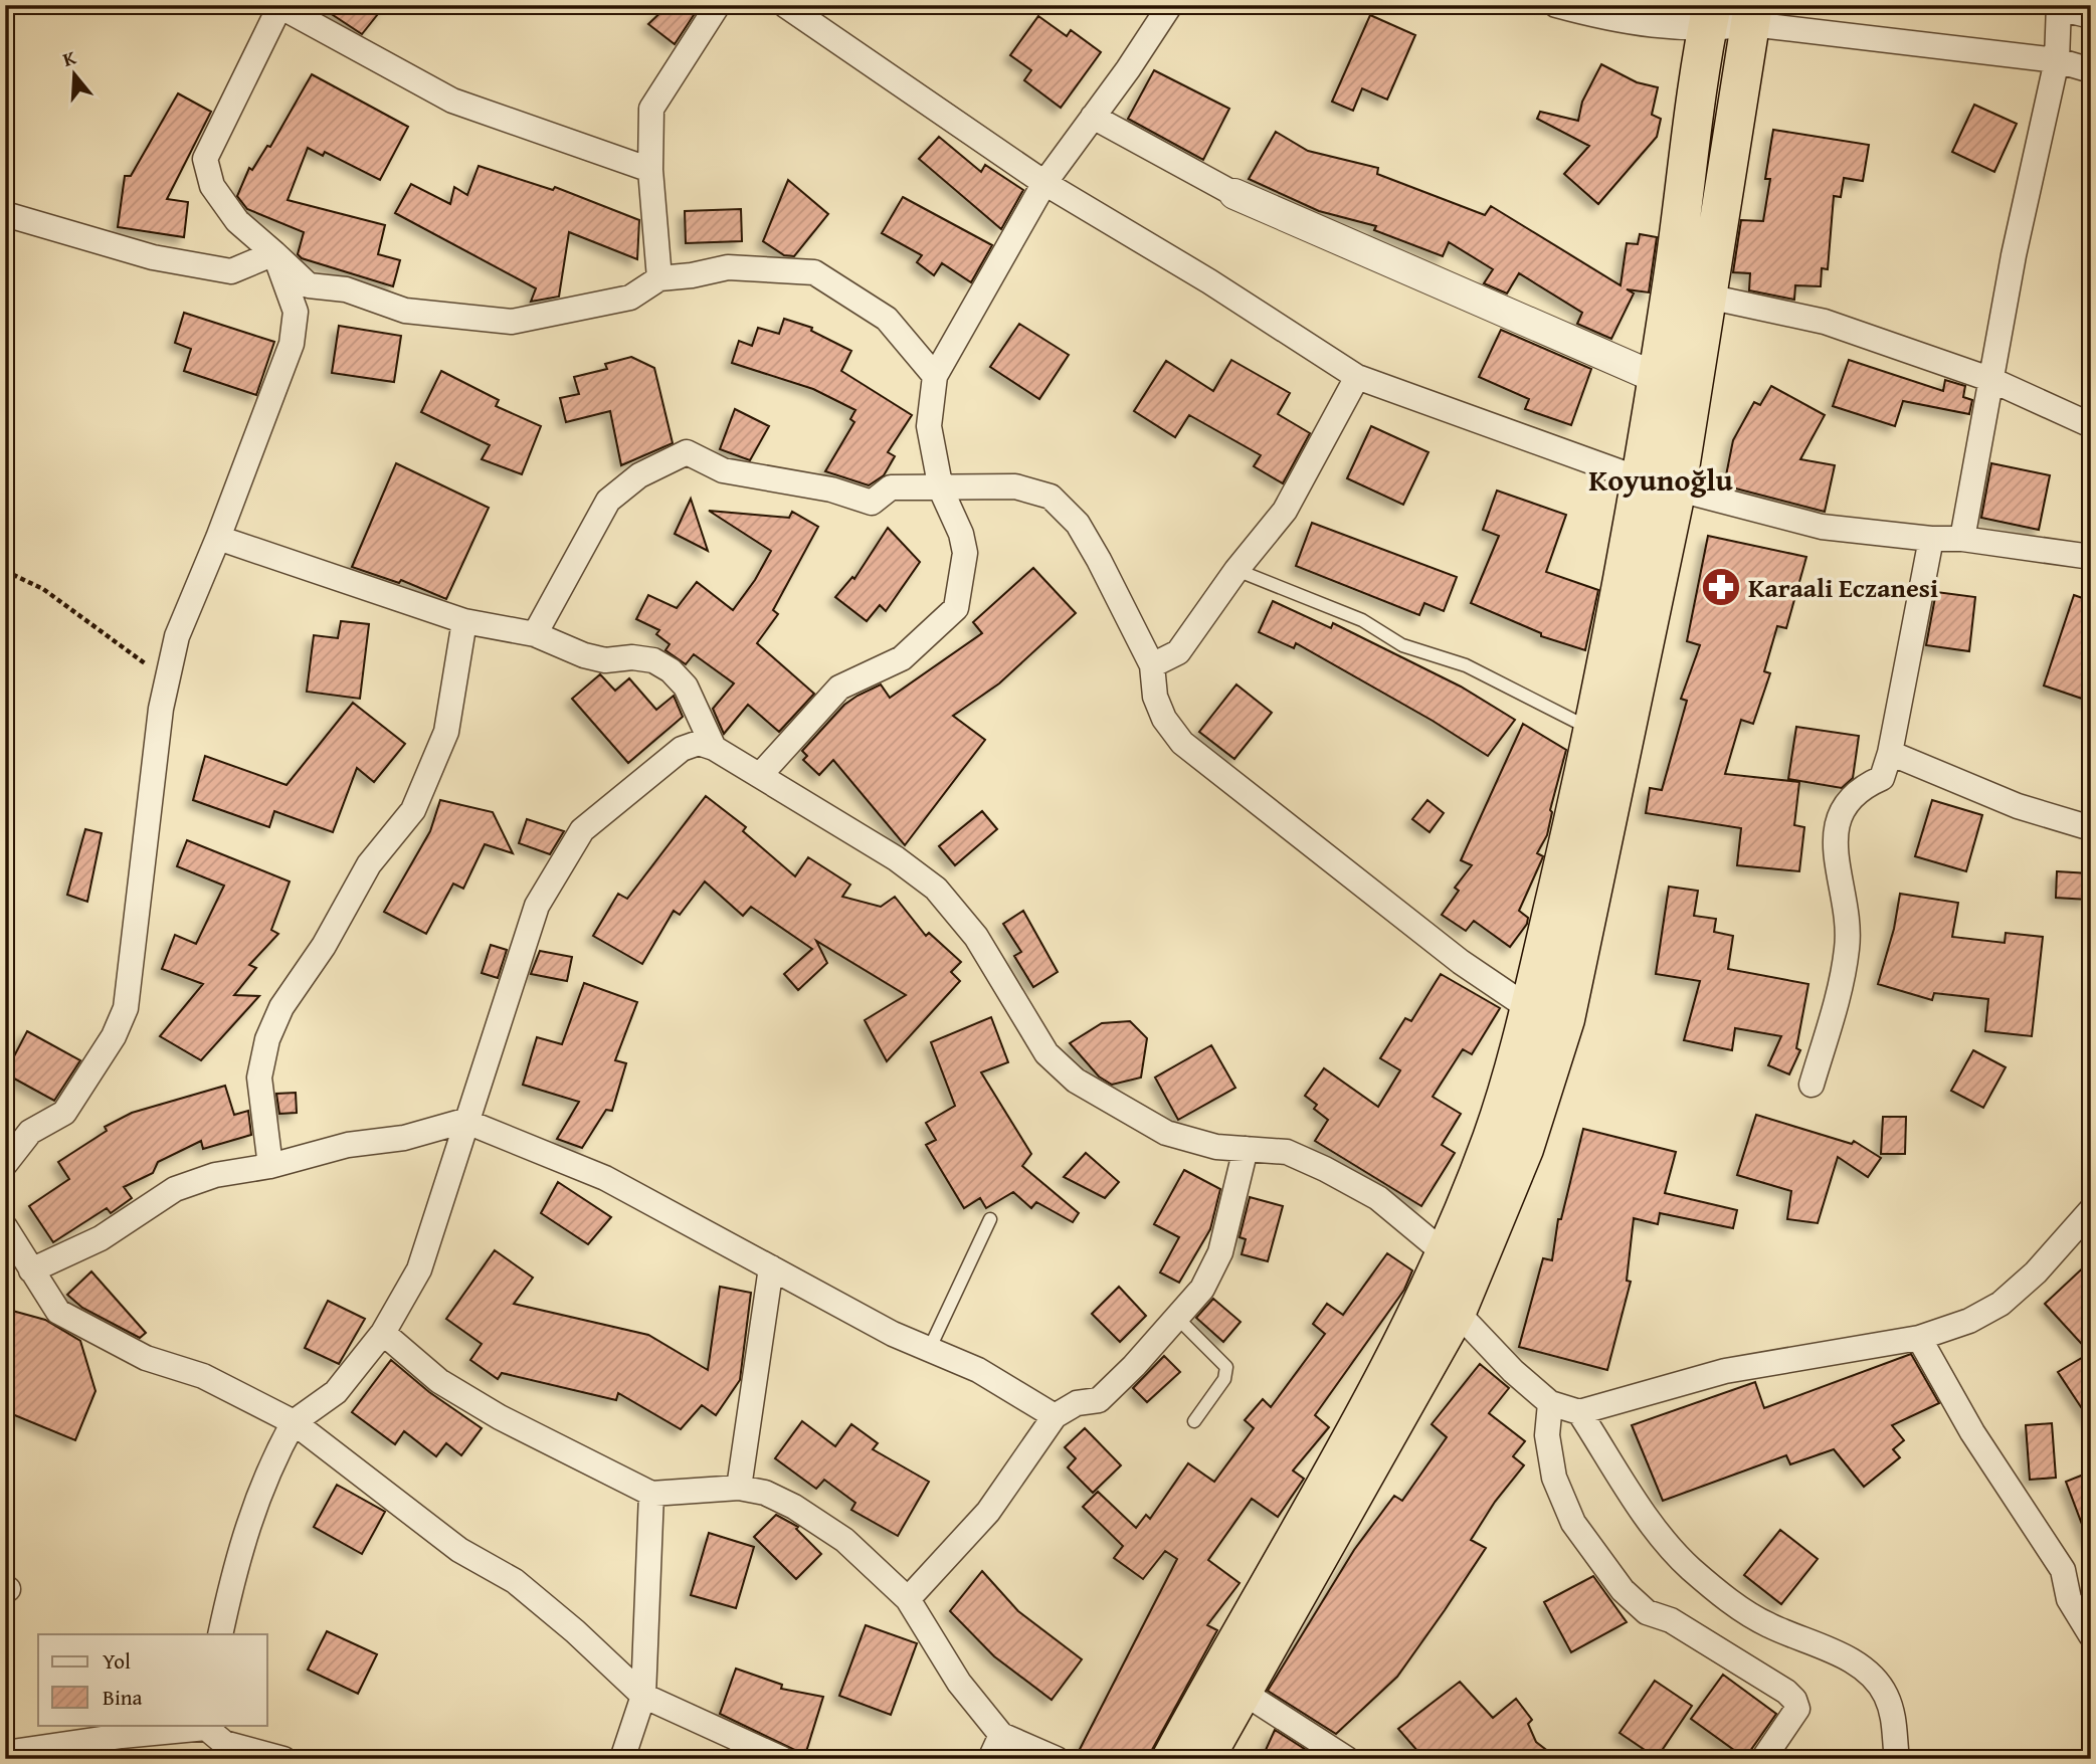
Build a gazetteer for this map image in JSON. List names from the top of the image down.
{
  "districts": ["Koyunoğlu"],
  "places": {
    "pharmacy": ["Karaali Eczanesi"]
  },
  "legend": ["Yol", "Bina"],
  "north": "top"
}
